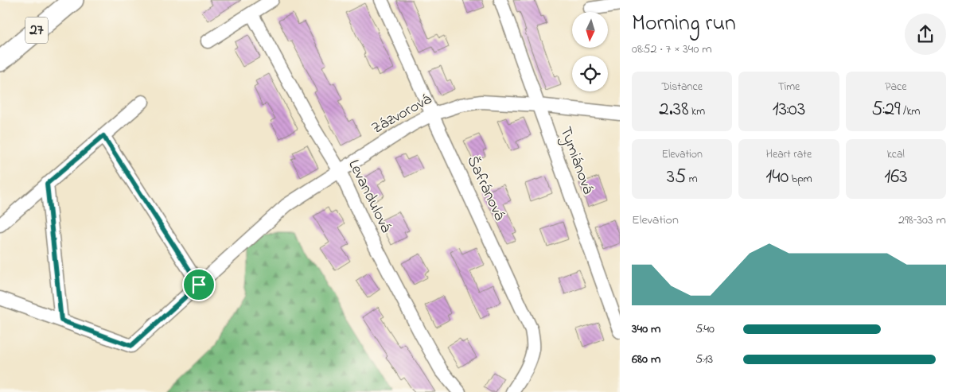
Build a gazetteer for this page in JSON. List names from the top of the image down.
{
  "streets": {
    "main road": ["27"],
    "street": [
      "Zázvorová",
      "Tymiánová",
      "Šafránová",
      "Levandulová"
    ]
  },
  "crossings": [
    ["Zázvorová", "Tymiánová"],
    ["Zázvorová", "Šafránová"],
    ["Zázvorová", "Levandulová"]
  ],
  "north": "bottom",
  "page": {
    "heading": ["Morning run", "08:52 · 7 × 340 m"],
    "stats": [
      ["Distance", "2.38 km"],
      ["Time", "13:03"],
      ["Pace", "5:29 /km"],
      ["Elevation", "35 m"],
      ["Heart rate", "140 bpm"],
      ["kcal", "163"]
    ],
    "chart": ["Elevation", "298–303 m"],
    "list": [
      {
        "name": "340 m",
        "note": "5:40"
      },
      {
        "name": "680 m",
        "note": "5:13"
      }
    ]
  }
}
